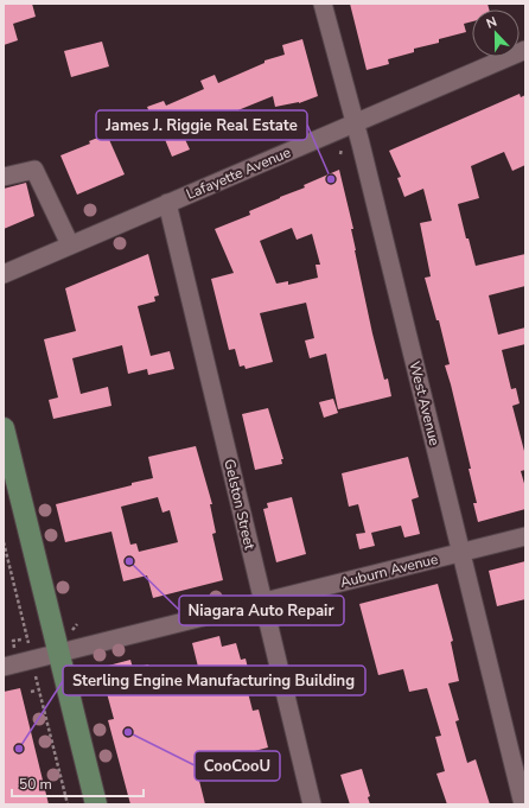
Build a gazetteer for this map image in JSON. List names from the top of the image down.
{
  "streets": {
    "street": [
      "Lafayette Avenue",
      "West Avenue",
      "Gelston Street",
      "Auburn Avenue"
    ]
  },
  "crossings": [
    ["Lafayette Avenue", "West Avenue"],
    ["Lafayette Avenue", "Gelston Street"],
    ["West Avenue", "Auburn Avenue"],
    ["Gelston Street", "Auburn Avenue"]
  ],
  "places": [
    "James J. Riggie Real Estate",
    "Niagara Auto Repair",
    "CooCooU",
    "Sterling Engine Manufacturing Building"
  ],
  "scale_bar": "50 m",
  "north": "top"
}
